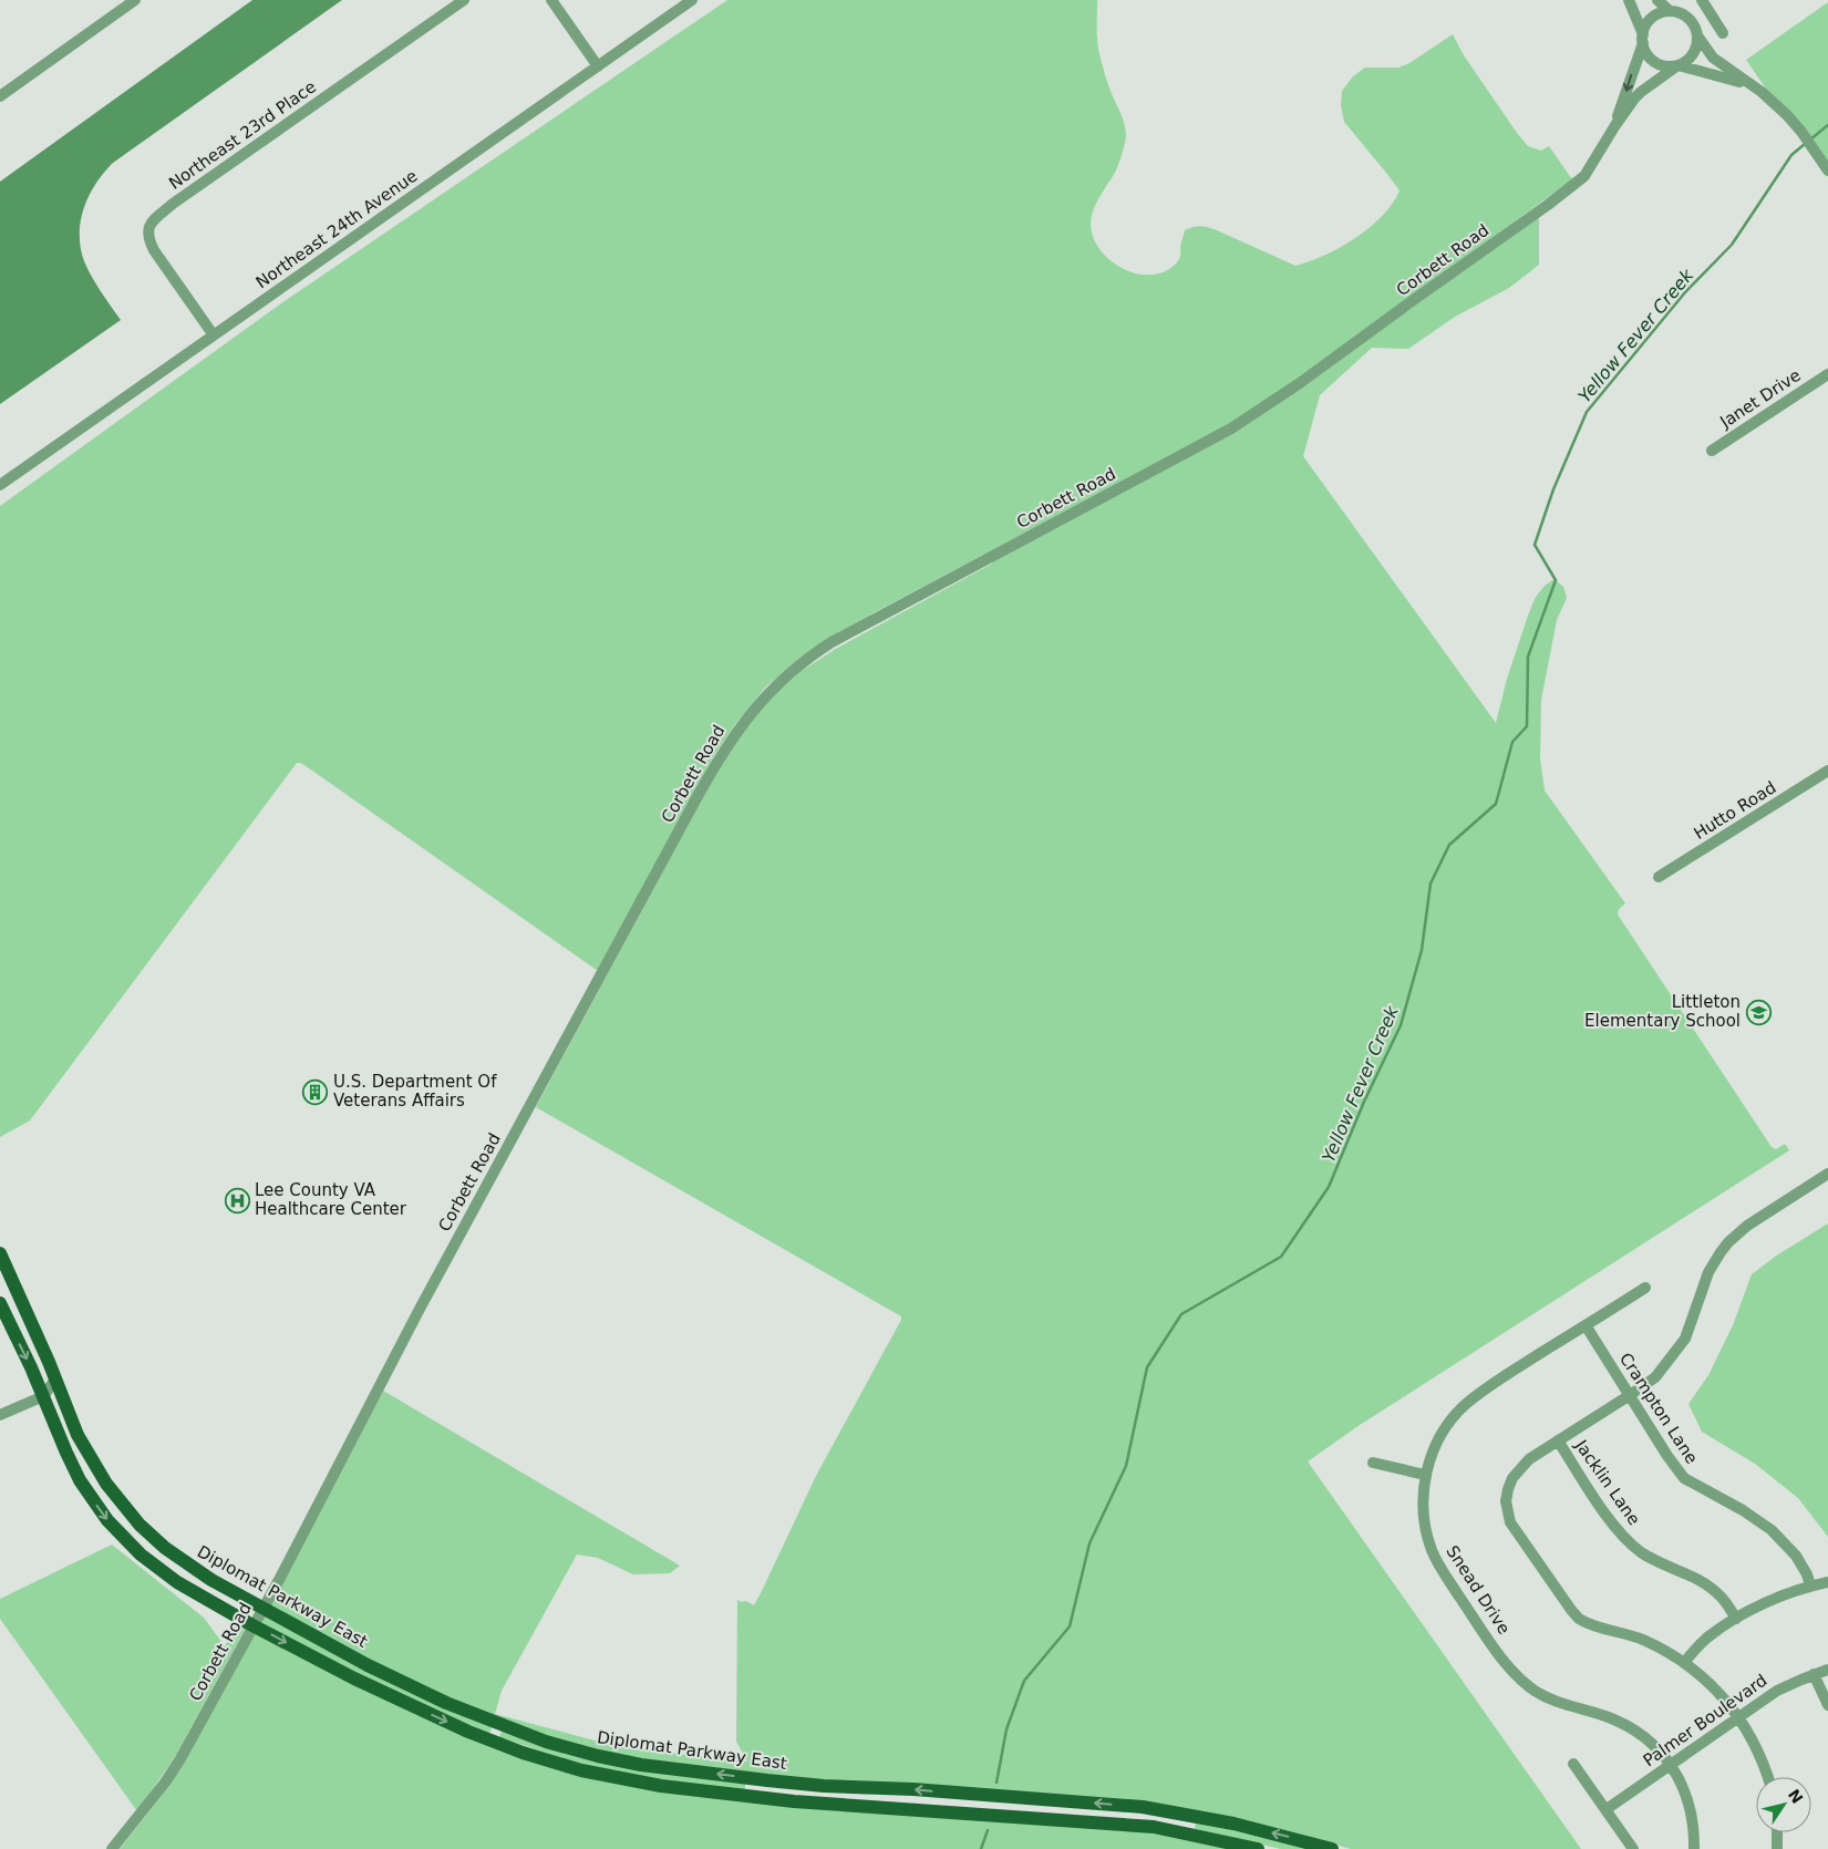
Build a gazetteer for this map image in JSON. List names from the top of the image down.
{
  "streets": {
    "main road": ["Diplomat Parkway East"],
    "street": [
      "Northeast 23rd Place",
      "Northeast 24th Avenue",
      "Corbett Road",
      "Janet Drive",
      "Hutto Road",
      "Crampton Lane",
      "Jacklin Lane",
      "Snead Drive",
      "Palmer Boulevard"
    ]
  },
  "crossings": [
    ["Northeast 23rd Place", "Northeast 24th Avenue"],
    ["Corbett Road", "Diplomat Parkway East"],
    ["Crampton Lane", "Snead Drive"],
    ["Snead Drive", "Palmer Boulevard"]
  ],
  "water": ["Yellow Fever Creek"],
  "places": {
    "school or university": ["Littleton Elementary School"],
    "building": ["U.S. Department Of Veterans Affairs"],
    "hospital": ["Lee County VA Healthcare Center"]
  },
  "north": "top right"
}
